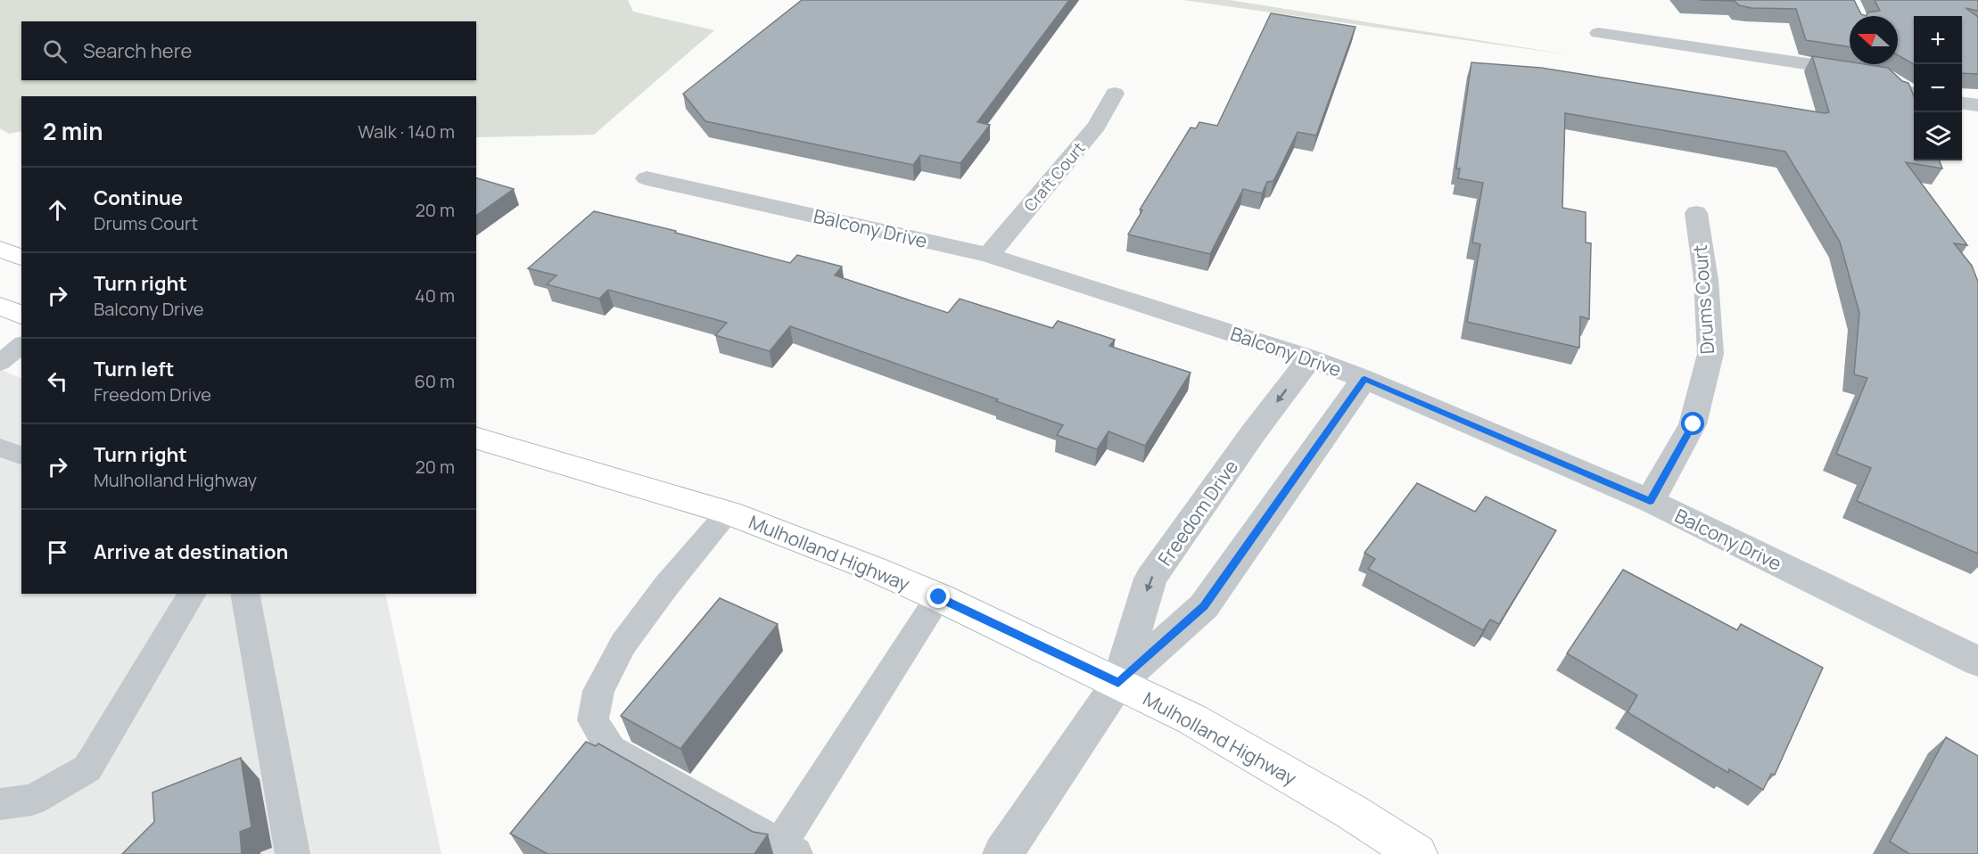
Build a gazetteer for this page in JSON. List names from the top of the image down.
{
  "streets": {
    "main road": ["Mulholland Highway"],
    "street": [
      "Craft Court",
      "Balcony Drive",
      "Drums Court",
      "Freedom Drive"
    ]
  },
  "crossings": [
    ["Craft Court", "Balcony Drive"],
    ["Balcony Drive", "Drums Court"],
    ["Balcony Drive", "Freedom Drive"],
    ["Freedom Drive", "Mulholland Highway"]
  ],
  "north": "left",
  "page": {
    "map_buttons": ["+", "−"],
    "search": "Search here",
    "heading": ["2 min", "Walk · 140 m"],
    "list": [
      ["Continue", "Drums Court", "20 m"],
      ["Turn right", "Balcony Drive", "40 m"],
      ["Turn left", "Freedom Drive", "60 m"],
      ["Turn right", "Mulholland Highway", "20 m"],
      "Arrive at destination"
    ]
  }
}
